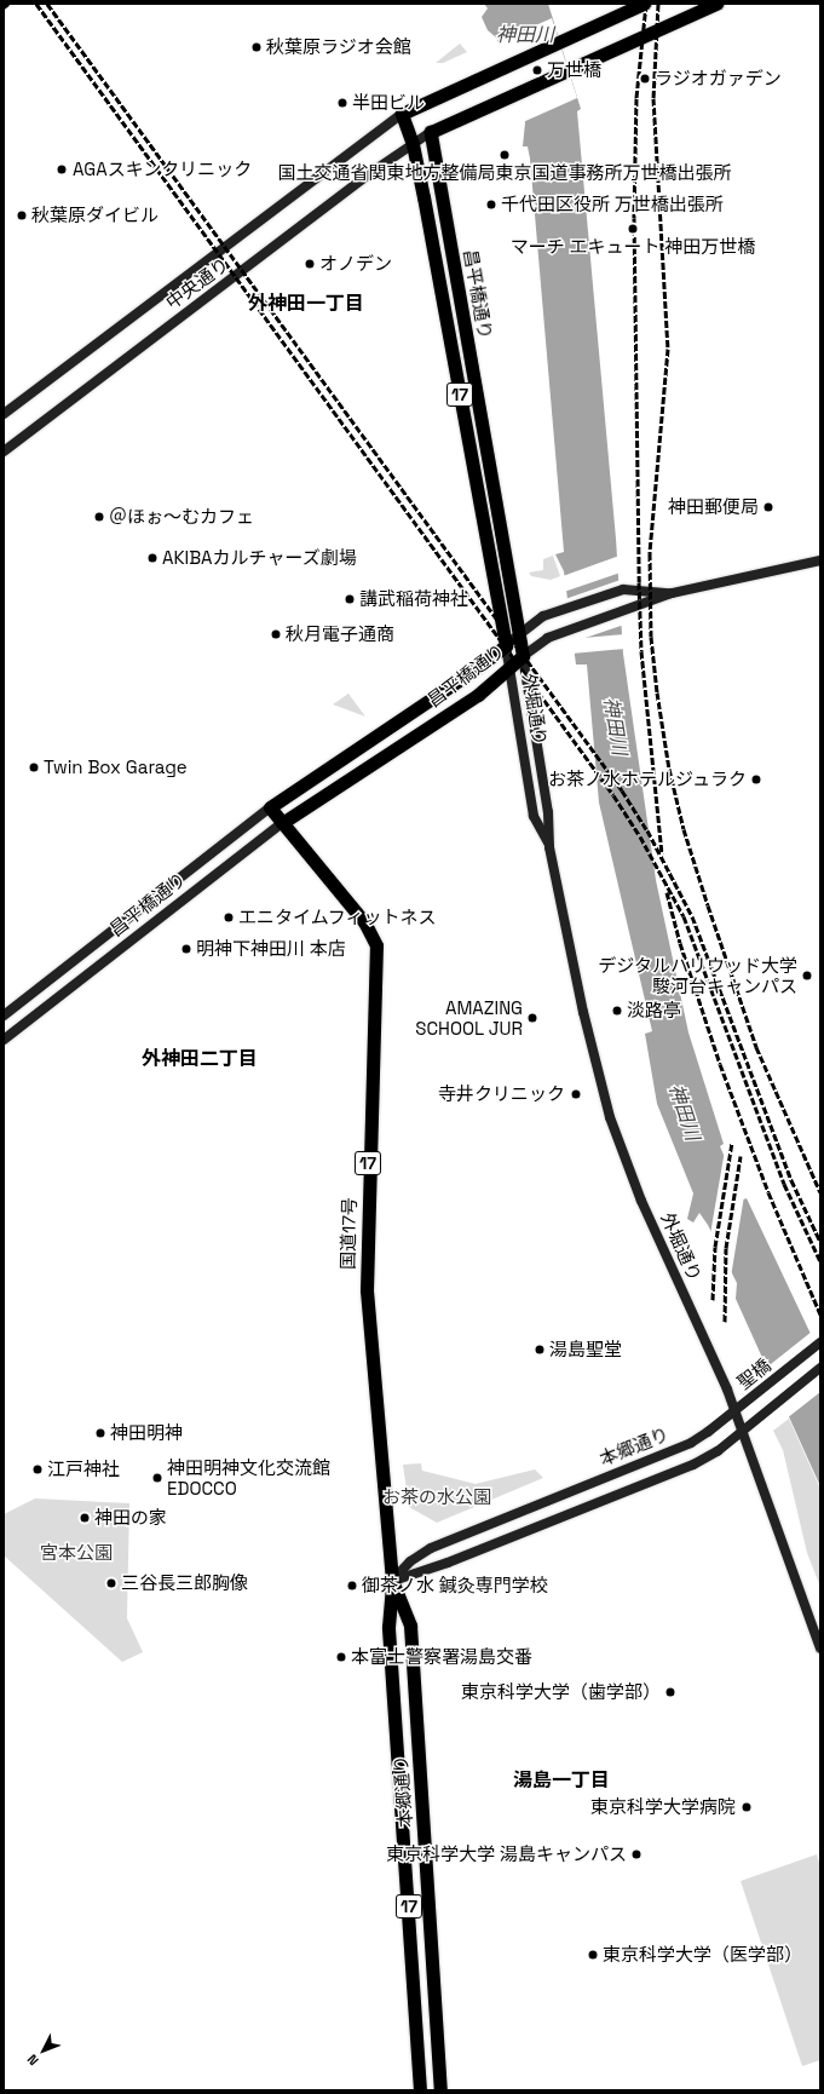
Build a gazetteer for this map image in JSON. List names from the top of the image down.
{
  "streets": {
    "highway": [
      "昌平橋通り",
      "17",
      "国道17号",
      "本郷通り"
    ],
    "main road": ["中央通り", "外堀通り", "聖橋"]
  },
  "crossings": [
    ["中央通り", "昌平橋通り"],
    ["中央通り", "17"],
    ["昌平橋通り", "17"],
    ["昌平橋通り", "外堀通り"],
    ["昌平橋通り", "国道17号"],
    ["国道17号", "聖橋"],
    ["国道17号", "本郷通り"],
    ["聖橋", "本郷通り"]
  ],
  "districts": ["外神田一丁目", "外神田二丁目", "湯島一丁目"],
  "water": ["神田川"],
  "parks": ["お茶の水公園", "宮本公園"],
  "places": [
    "秋葉原ラジオ会館",
    "万世橋",
    "ラジオガァデン",
    "半田ビル",
    "国土交通省関東地方整備局東京国道事務所万世橋出張所",
    "AGAスキンクリニック",
    "千代田区役所 万世橋出張所",
    "秋葉原ダイビル",
    "マーチ エキュート 神田万世橋",
    "オノデン",
    "神田郵便局",
    "＠ほぉ～むカフェ",
    "AKIBAカルチャーズ劇場",
    "講武稲荷神社",
    "秋月電子通商",
    "Twin Box Garage",
    "お茶ノ水ホテルジュラク",
    "エニタイムフィットネス",
    "明神下神田川 本店",
    "デジタルハリウッド大学 駿河台キャンパス",
    "淡路亭",
    "AMAZING SCHOOL JUR",
    "寺井クリニック",
    "湯島聖堂",
    "神田明神",
    "江戸神社",
    "神田明神文化交流館 EDOCCO",
    "神田の家",
    "三谷長三郎胸像",
    "御茶ノ水 鍼灸専門学校",
    "本富士警察署湯島交番",
    "東京科学大学（歯学部）",
    "東京科学大学病院",
    "東京科学大学 湯島キャンパス",
    "東京科学大学（医学部）"
  ],
  "north": "bottom left"
}
